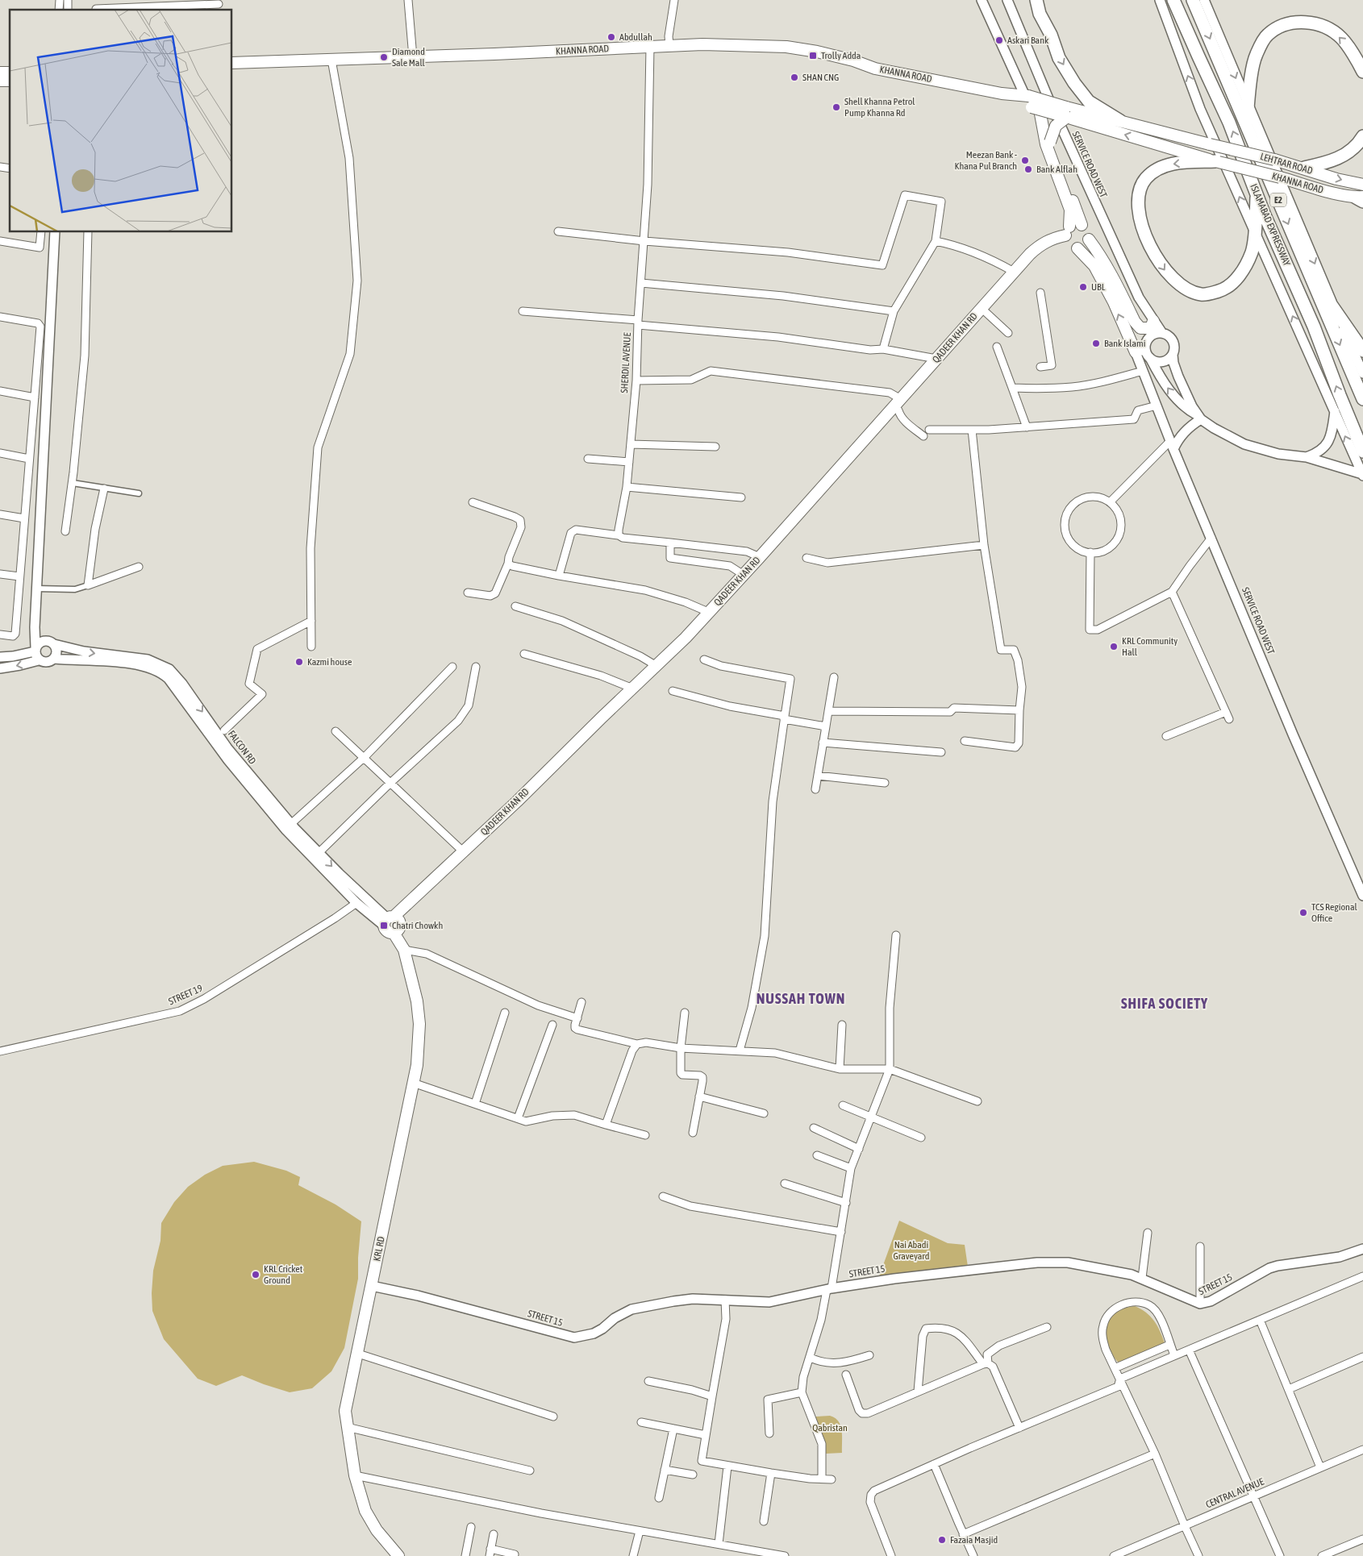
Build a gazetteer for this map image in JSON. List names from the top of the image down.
{
  "streets": {
    "highway": ["E2", "ISLAMABAD EXPRESSWAY"],
    "main road": [
      "KHANNA ROAD",
      "LEHTRAR ROAD",
      "QADEER KHAN RD",
      "KRL RD"
    ],
    "street": [
      "SERVICE ROAD WEST",
      "SHERDIL AVENUE",
      "FALCON RD",
      "STREET 19",
      "STREET 15",
      "CENTRAL AVENUE"
    ]
  },
  "crossings": [
    ["KHANNA ROAD", "LEHTRAR ROAD"],
    ["KHANNA ROAD", "SHERDIL AVENUE"],
    ["QADEER KHAN RD", "FALCON RD"],
    ["QADEER KHAN RD", "KRL RD"],
    ["FALCON RD", "STREET 19"],
    ["FALCON RD", "KRL RD"],
    ["KRL RD", "STREET 15"]
  ],
  "one_way": ["LEHTRAR ROAD"],
  "districts": ["NUSSAH TOWN", "SHIFA SOCIETY"],
  "parks": ["Nai Abadi Graveyard", "Qabristan"],
  "places": {
    "other": [
      "Abdullah",
      "Askari Bank",
      "Diamond Sale Mall",
      "SHAN CNG",
      "Shell Khanna Petrol Pump Khanna Rd",
      "Meezan Bank - Khana Pul Branch",
      "Bank Alflah",
      "UBL",
      "Bank Islami",
      "KRL Community Hall",
      "Kazmi house",
      "TCS Regional Office",
      "KRL Cricket Ground",
      "Fazaia Masjid"
    ],
    "transit": ["Trolly Adda", "Chatri Chowkh"]
  }
}
